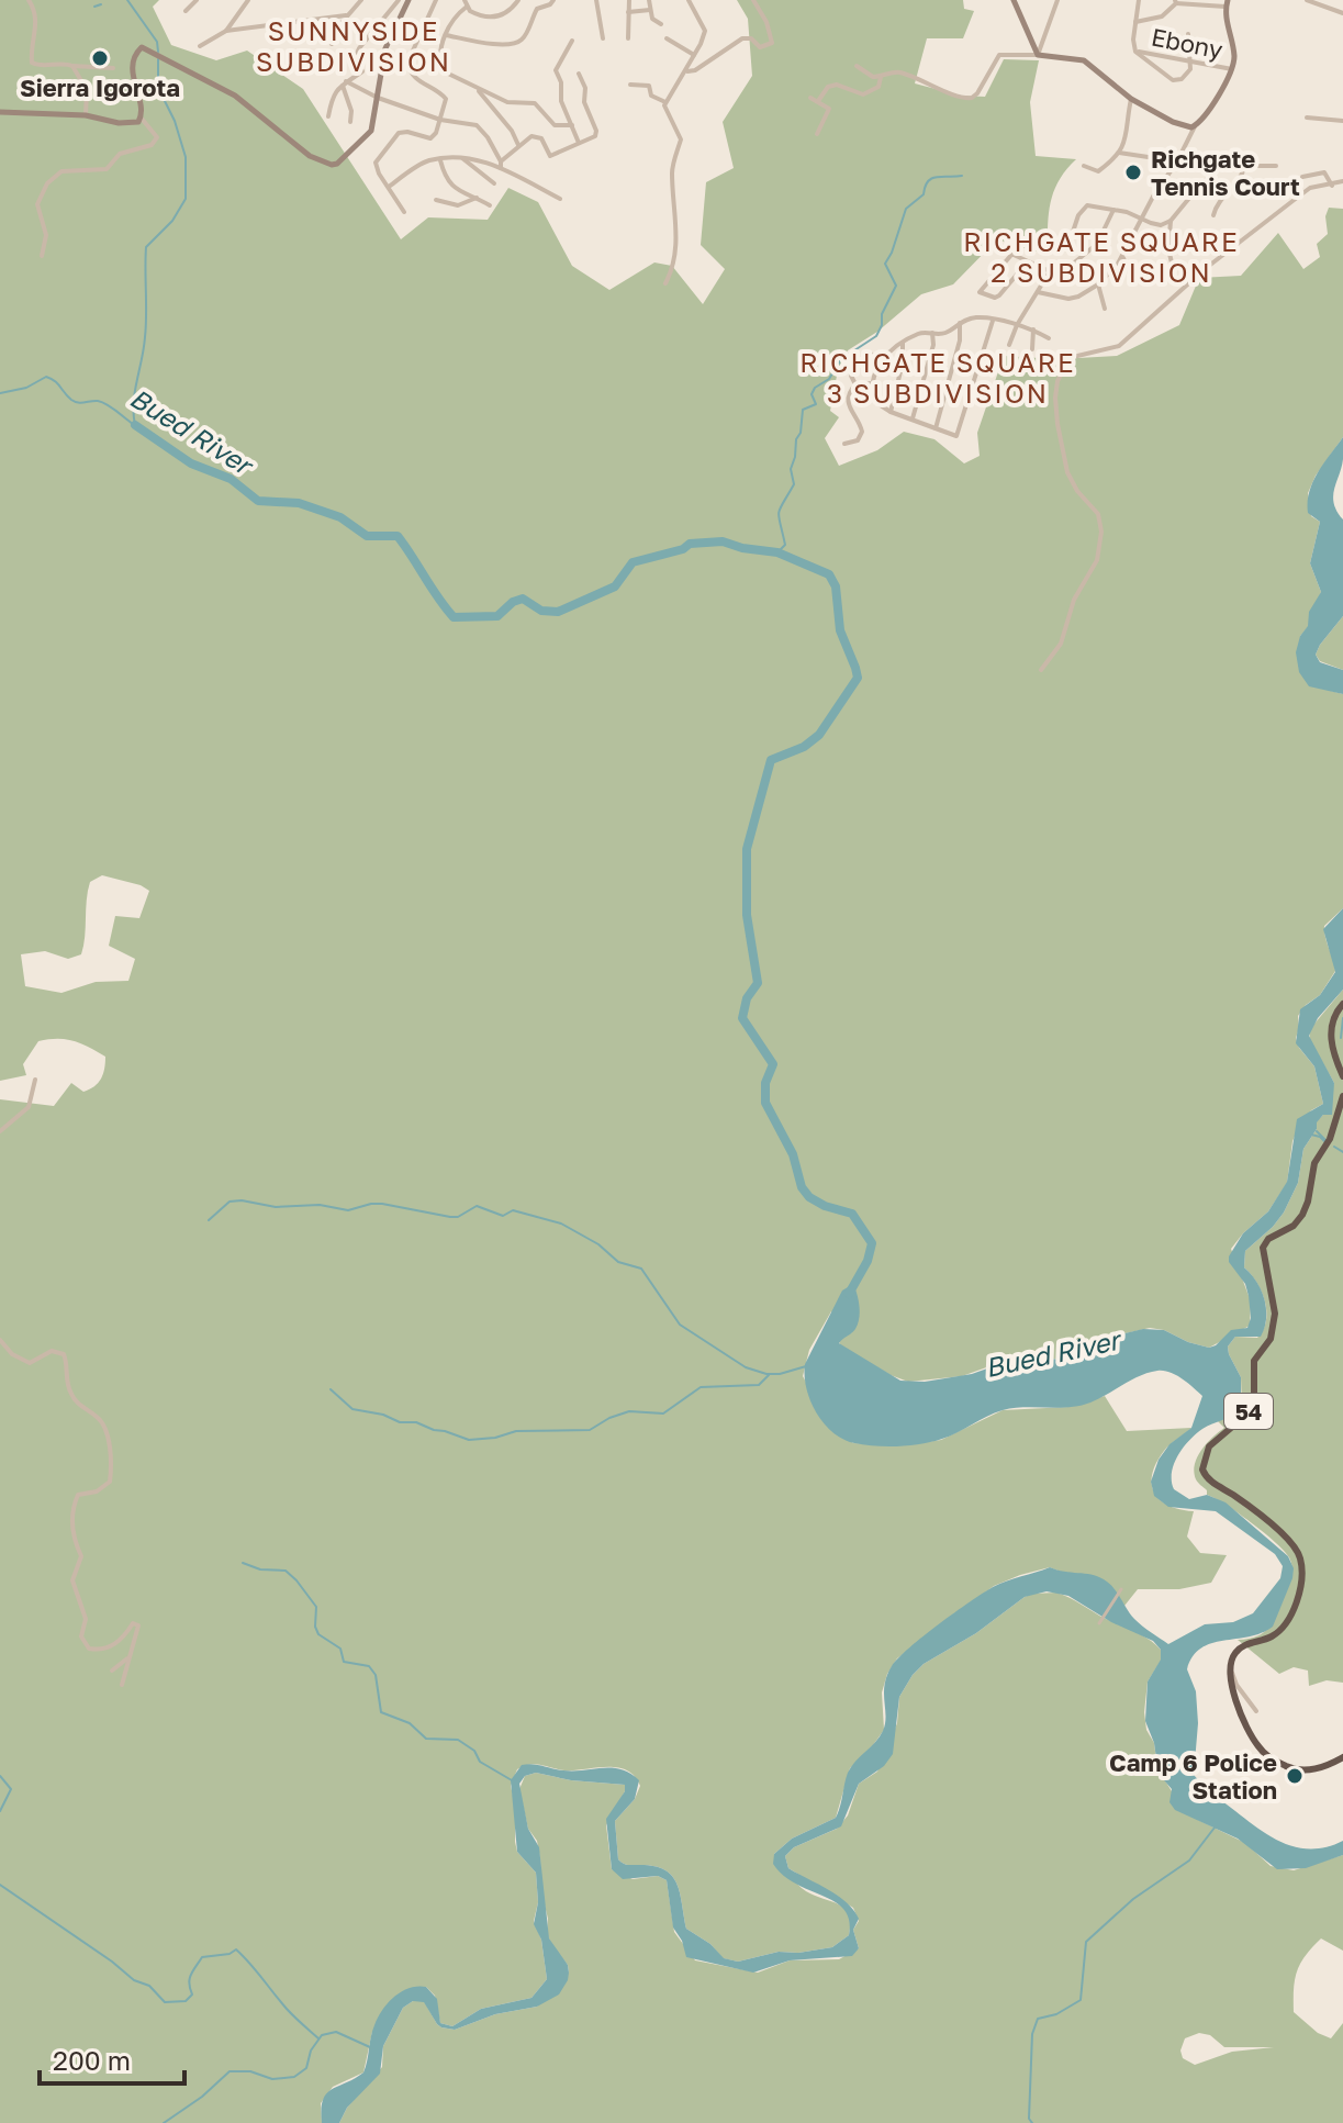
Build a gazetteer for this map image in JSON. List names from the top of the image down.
{
  "streets": {
    "highway": ["54"],
    "street": ["Ebony"]
  },
  "districts": ["SUNNYSIDE SUBDIVISION", "RICHGATE SQUARE 2 SUBDIVISION", "RICHGATE SQUARE 3 SUBDIVISION"],
  "water": ["Bued River"],
  "places": ["Sierra Igorota", "Richgate Tennis Court", "Camp 6 Police Station"],
  "scale_bar": "200 m"
}
